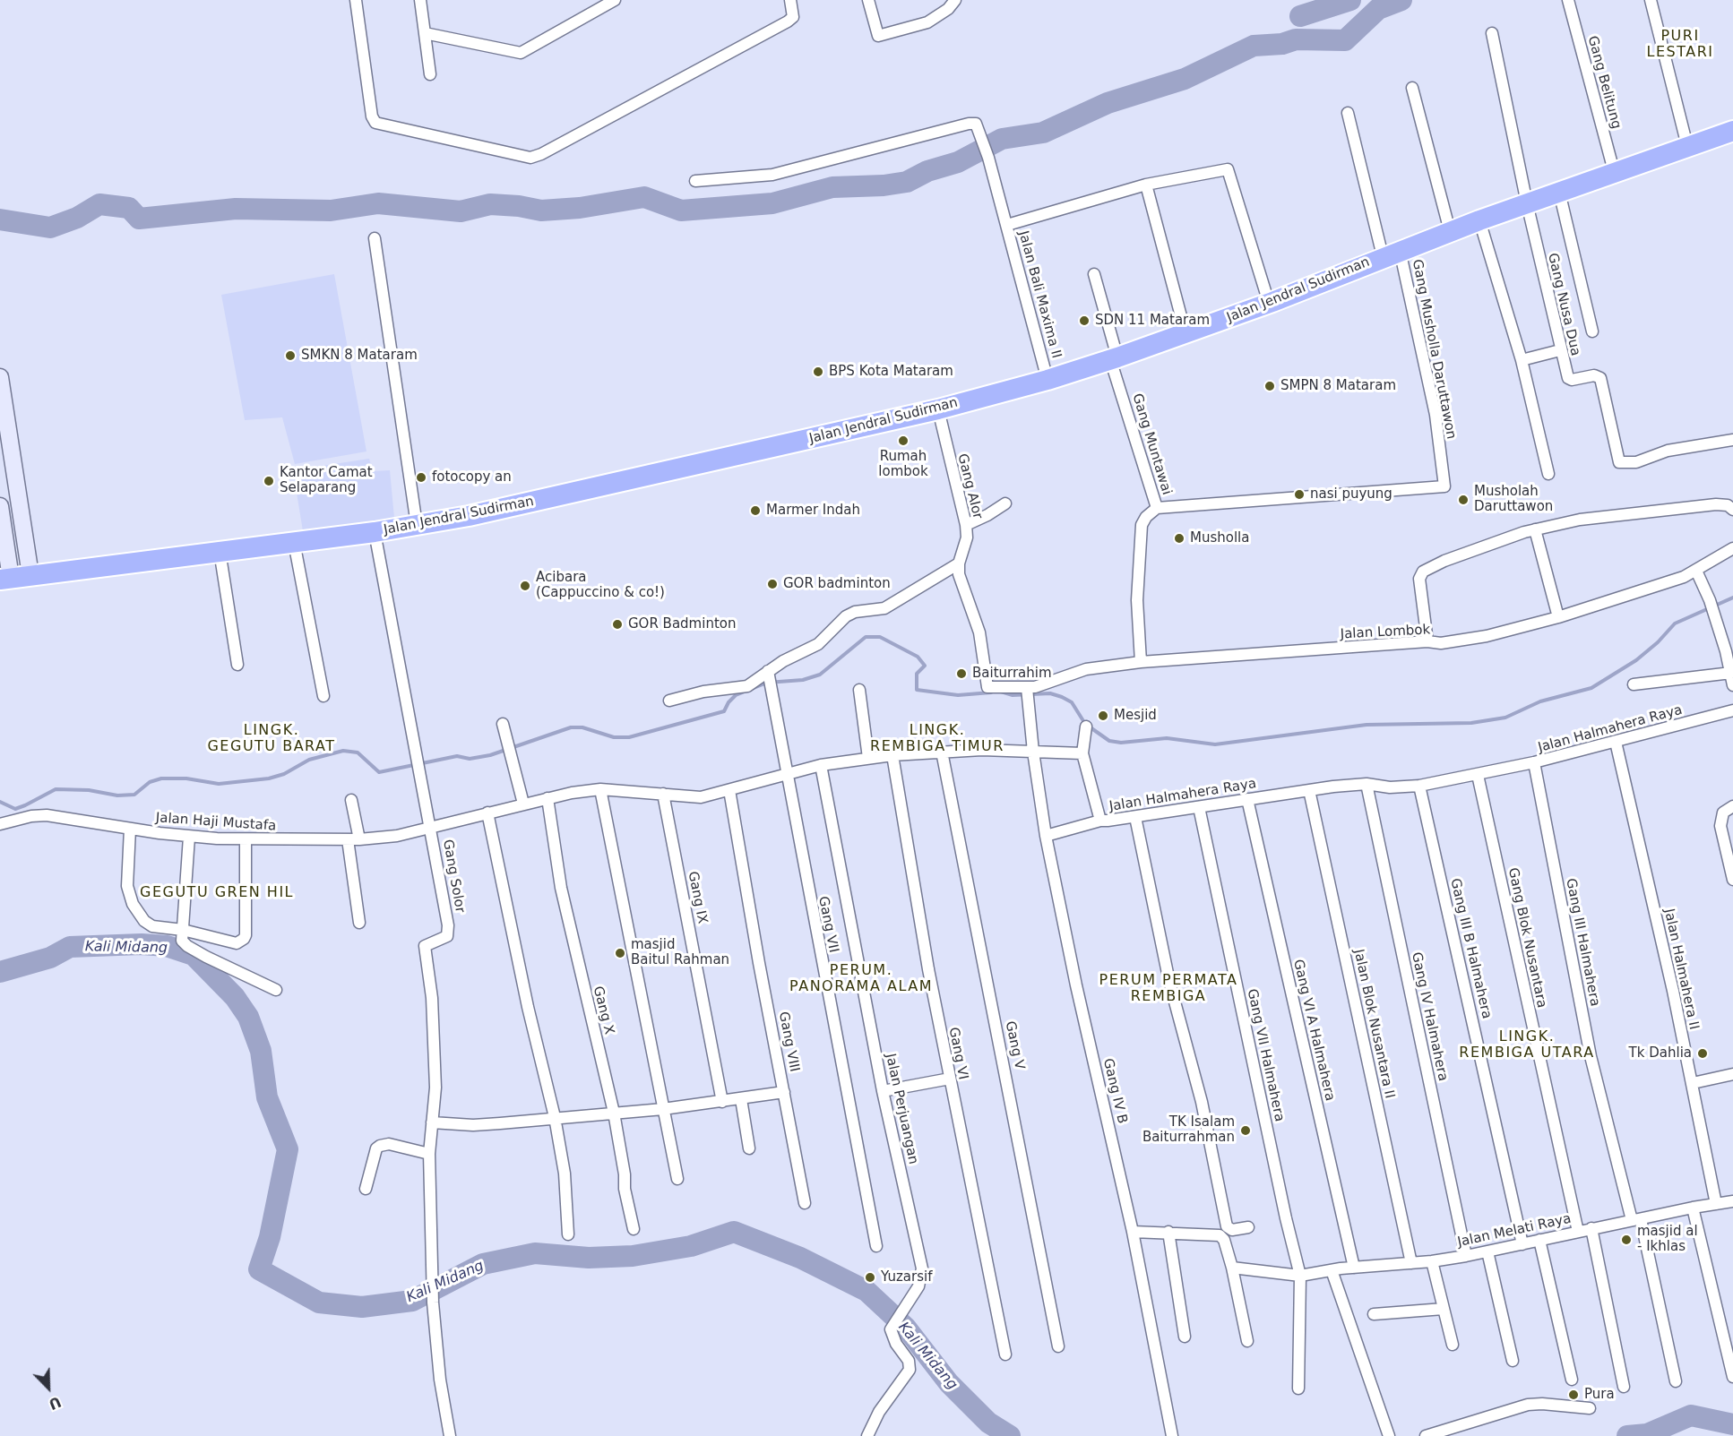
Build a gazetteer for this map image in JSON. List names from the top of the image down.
{
  "streets": {
    "highway": ["Jalan Jendral Sudirman"],
    "street": [
      "Gang Belitung",
      "Jalan Bali Maxima II",
      "Gang Nusa Dua",
      "Gang Musholla Daruttawon",
      "Gang Muntawai",
      "Gang Alor",
      "Jalan Lombok",
      "Jalan Halmahera Raya",
      "Jalan Haji Mustafa",
      "Gang Solor",
      "Gang IX",
      "Gang VII",
      "Gang Blok Nusantara",
      "Gang III Halmahera",
      "Gang III B Halmahera",
      "Jalan Halmahera II",
      "Gang X",
      "Gang IV Halmahera",
      "Jalan Blok Nusantara II",
      "Gang VI A Halmahera",
      "Gang VIII",
      "Gang V",
      "Gang VI",
      "Gang VII Halmahera",
      "Gang IV B",
      "Jalan Perjuangan",
      "Jalan Melati Raya"
    ]
  },
  "crossings": [
    ["Gang Belitung", "Jalan Jendral Sudirman"],
    ["Jalan Jendral Sudirman", "Jalan Bali Maxima II"],
    ["Jalan Jendral Sudirman", "Gang Nusa Dua"],
    ["Jalan Jendral Sudirman", "Gang Musholla Daruttawon"],
    ["Jalan Jendral Sudirman", "Gang Muntawai"],
    ["Jalan Jendral Sudirman", "Gang Alor"],
    ["Jalan Jendral Sudirman", "Gang Solor"],
    ["Gang Musholla Daruttawon", "Gang Muntawai"],
    ["Gang Muntawai", "Jalan Lombok"],
    ["Gang Alor", "Jalan Lombok"],
    ["Jalan Halmahera Raya", "Gang Blok Nusantara"],
    ["Jalan Halmahera Raya", "Gang III Halmahera"],
    ["Jalan Halmahera Raya", "Gang III B Halmahera"],
    ["Jalan Halmahera Raya", "Jalan Halmahera II"],
    ["Jalan Halmahera Raya", "Gang IV Halmahera"],
    ["Jalan Halmahera Raya", "Jalan Blok Nusantara II"],
    ["Jalan Halmahera Raya", "Gang VI A Halmahera"],
    ["Jalan Halmahera Raya", "Gang VII Halmahera"],
    ["Jalan Haji Mustafa", "Gang Solor"],
    ["Gang Blok Nusantara", "Jalan Melati Raya"],
    ["Gang III Halmahera", "Jalan Melati Raya"],
    ["Gang III B Halmahera", "Jalan Melati Raya"],
    ["Jalan Halmahera II", "Jalan Melati Raya"],
    ["Gang IV Halmahera", "Jalan Melati Raya"],
    ["Jalan Blok Nusantara II", "Jalan Melati Raya"],
    ["Gang VI A Halmahera", "Jalan Melati Raya"],
    ["Gang VII Halmahera", "Jalan Melati Raya"]
  ],
  "districts": [
    "PURI LESTARI",
    "LINGK. GEGUTU BARAT",
    "LINGK. REMBIGA TIMUR",
    "GEGUTU GREN HIL",
    "PERUM. PANORAMA ALAM",
    "PERUM PERMATA REMBIGA",
    "LINGK. REMBIGA UTARA"
  ],
  "water": ["Kali Midang"],
  "places": [
    "SDN 11 Mataram",
    "SMKN 8 Mataram",
    "BPS Kota Mataram",
    "SMPN 8 Mataram",
    "Rumah lombok",
    "fotocopy an",
    "Kantor Camat Selaparang",
    "nasi puyung",
    "Musholah Daruttawon",
    "Marmer Indah",
    "Musholla",
    "GOR badminton",
    "Acibara (Cappuccino & co!)",
    "GOR Badminton",
    "Baiturrahim",
    "Mesjid",
    "masjid Baitul Rahman",
    "Tk Dahlia",
    "TK Isalam Baiturrahman",
    "masjid al - Ikhlas",
    "Yuzarsif",
    "Pura"
  ],
  "north": "bottom right"
}
